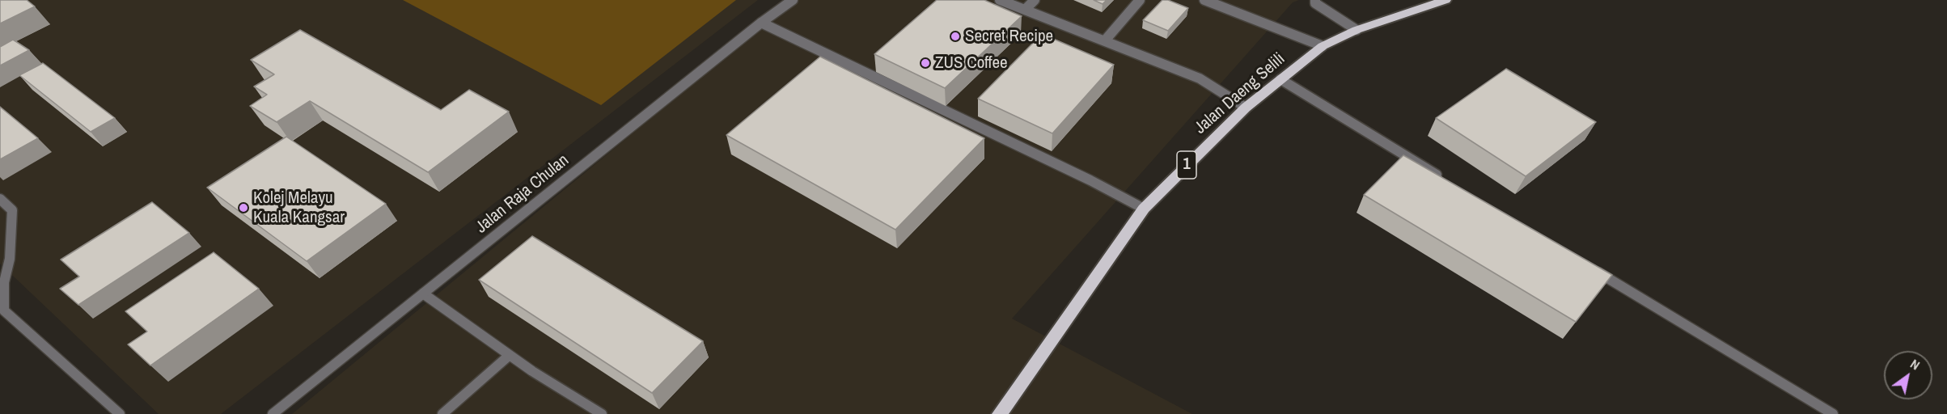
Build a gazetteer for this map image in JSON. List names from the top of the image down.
{
  "streets": {
    "highway": ["Jalan Daeng Selili", "1"],
    "street": ["Jalan Raja Chulan"]
  },
  "places": ["Secret Recipe", "ZUS Coffee", "Kolej Melayu Kuala Kangsar"],
  "north": "top right"
}
